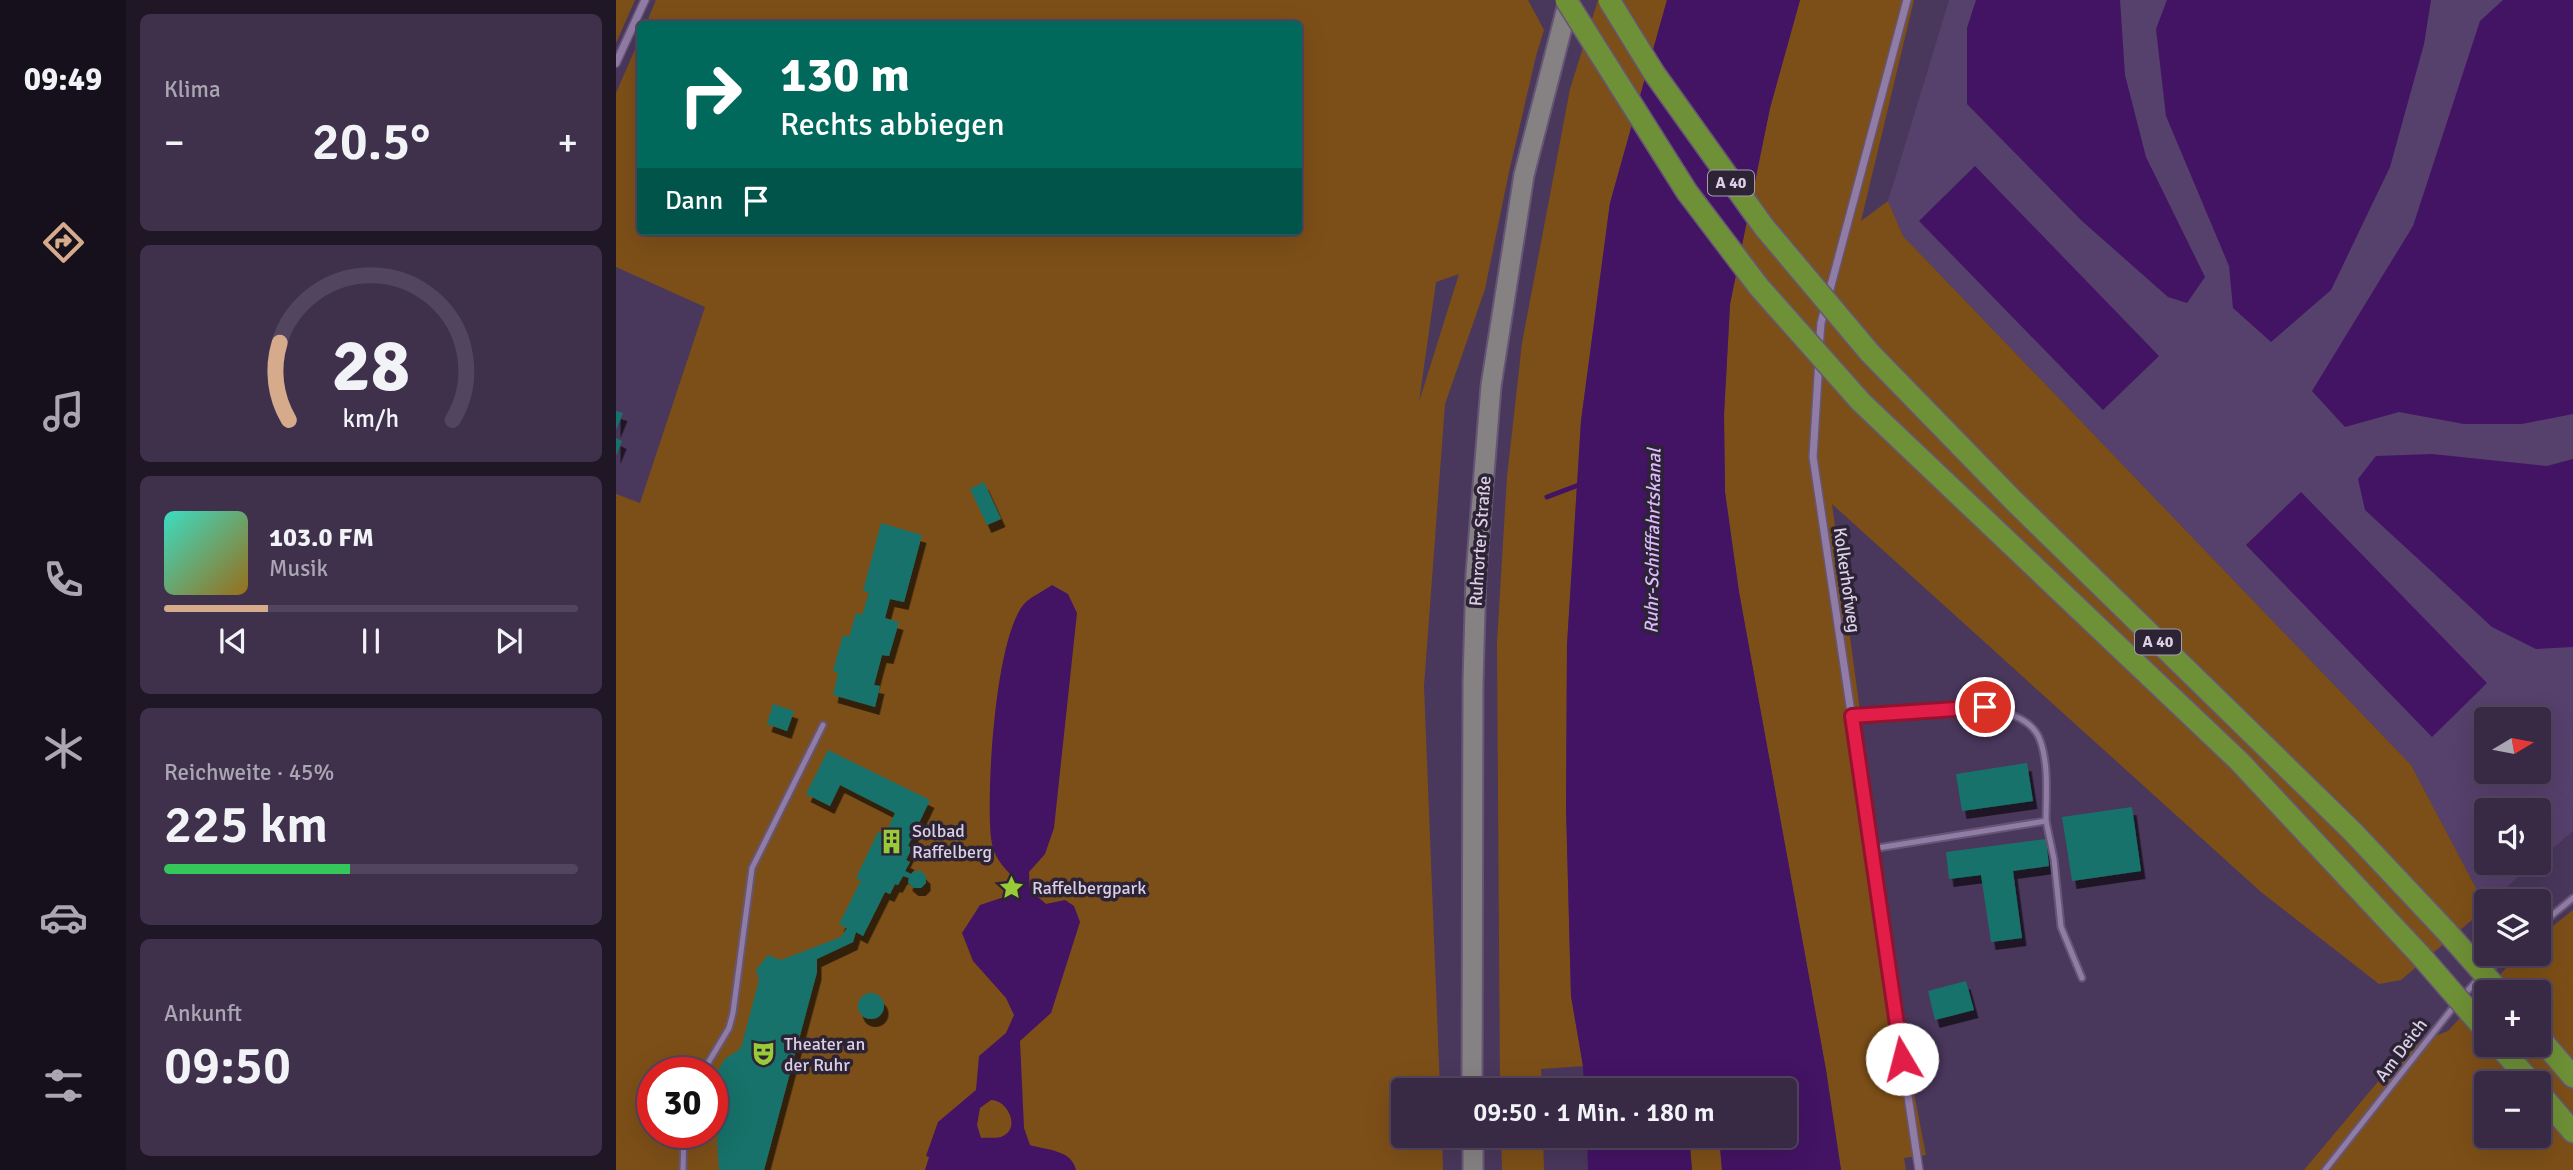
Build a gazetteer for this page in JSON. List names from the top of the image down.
{
  "streets": {
    "highway": ["A 40"],
    "main road": ["Ruhrorter Straße"],
    "street": ["Kolkerhofweg"],
    "lane": ["Am Deich"]
  },
  "crossings": [
    ["A 40", "Ruhrorter Straße"]
  ],
  "water": ["Ruhr-Schifffahrtskanal"],
  "places": {
    "building": ["Solbad Raffelberg"],
    "place": ["Raffelbergpark"],
    "theatre": ["Theater an der Ruhr"]
  },
  "north": "right",
  "page": {
    "tabs": "09:49",
    "tile": [
      "Klima",
      ["Reichweite · 45%", "225 km"],
      ["Ankunft", "09:50"]
    ],
    "turn": ["130 m", "Rechts abbiegen"],
    "heat": ["−", "20.5°", "+"],
    "then": "Dann",
    "song": ["103.0 FM", "Musik"],
    "map_buttons": ["+", "−"],
    "limit": "30",
    "trip": "09:50 · 1 Min. · 180 m",
    "gauge": ["28", "km/h"]
  }
}
